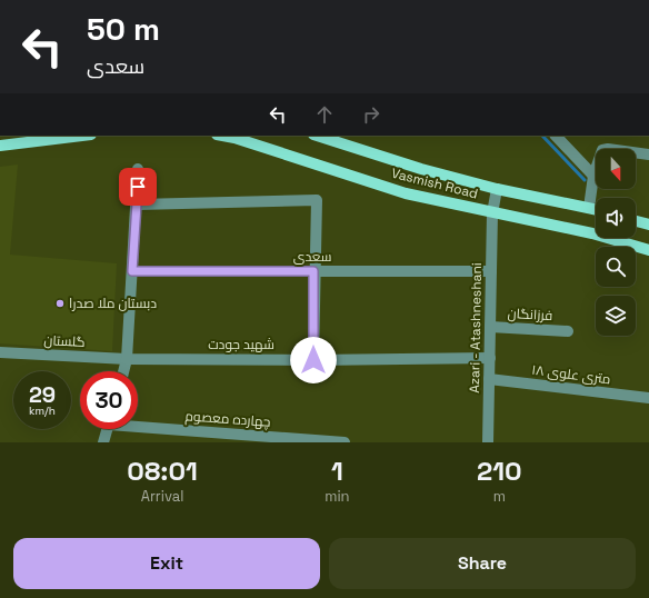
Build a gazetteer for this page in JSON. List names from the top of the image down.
{
  "streets": {
    "main road": ["Vasmish Road"],
    "street": [
      "سعدی",
      "فرزانگان",
      "Azari - Atashneshani",
      "گلستان",
      "شهید جودت",
      "۱۸ متری علوی",
      "چهارده معصوم"
    ]
  },
  "crossings": [
    ["Vasmish Road", "Azari - Atashneshani"],
    ["سعدی", "Azari - Atashneshani"],
    ["فرزانگان", "Azari - Atashneshani"],
    ["Azari - Atashneshani", "شهید جودت"],
    ["Azari - Atashneshani", "۱۸ متری علوی"],
    ["گلستان", "شهید جودت"]
  ],
  "places": ["دبستان ملا صدرا"],
  "north": "bottom",
  "page": {
    "turn": ["50 m", "سعدی"],
    "speed": "29 km/h",
    "limit": "30",
    "eta": [
      "08:01",
      "Arrival",
      "1",
      "min",
      "210",
      "m"
    ],
    "buttons": ["Exit", "Share"]
  }
}
